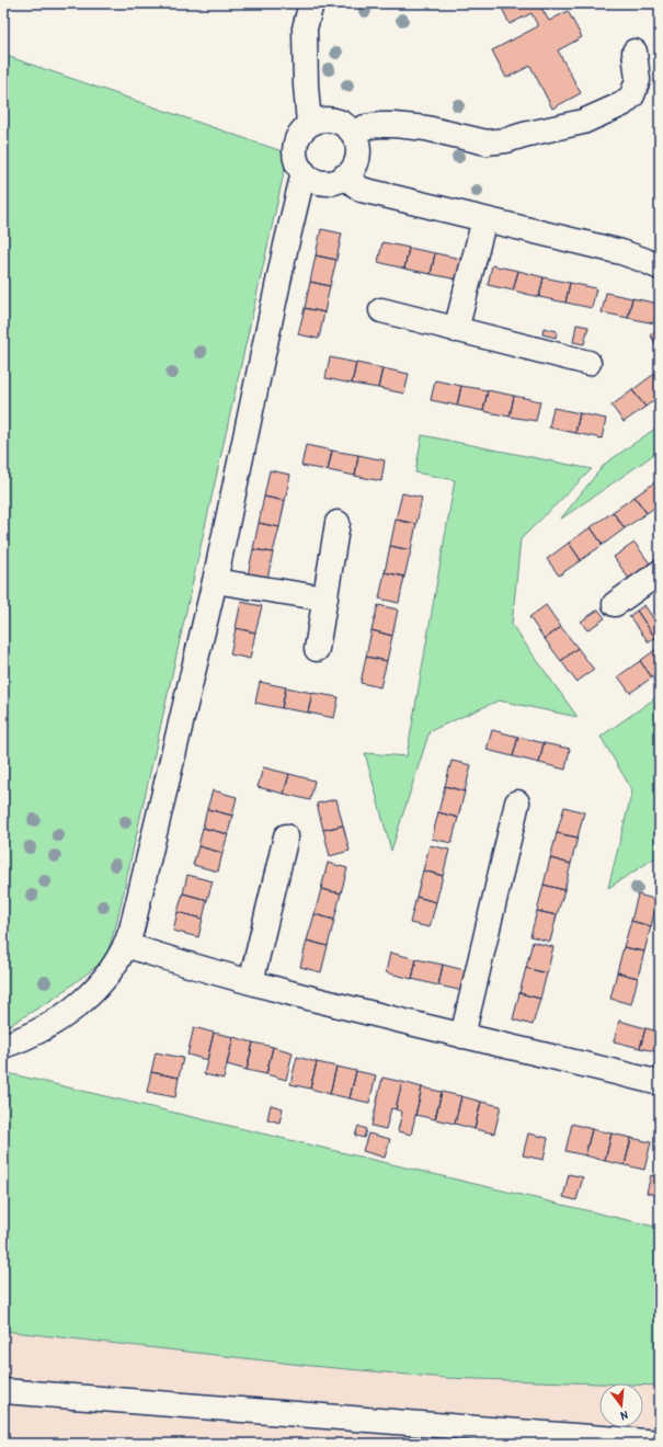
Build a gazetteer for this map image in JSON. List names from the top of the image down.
{
  "north": "bottom"
}
